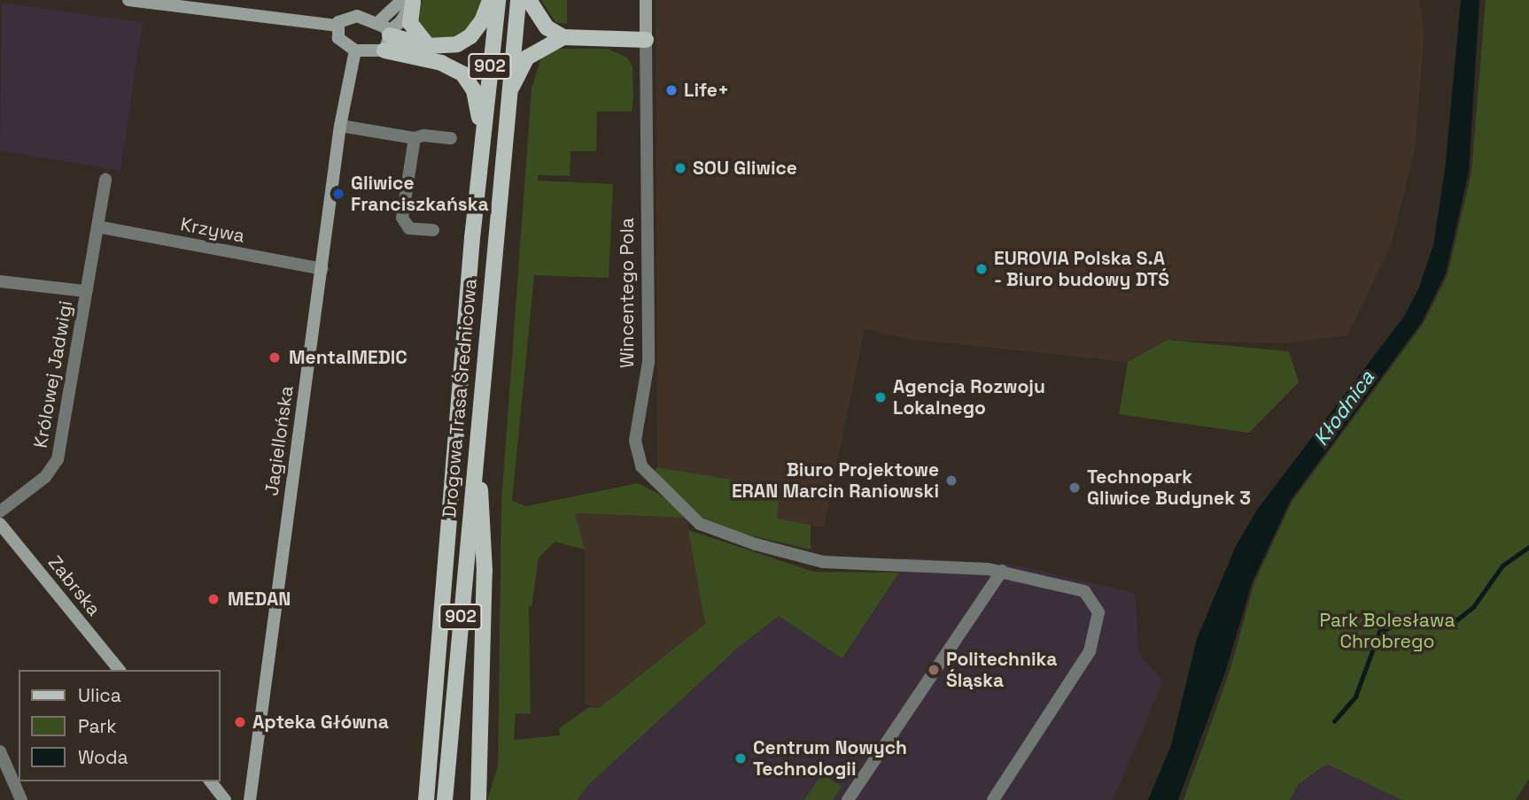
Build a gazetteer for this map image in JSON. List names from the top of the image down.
{
  "streets": {
    "main road": ["902", "Drogowa Trasa Średnicowa"],
    "street": [
      "Krzywa",
      "Wincentego Pola",
      "Królowej Jadwigi",
      "Jagiellońska",
      "Zabrska"
    ]
  },
  "crossings": [
    ["Krzywa", "Jagiellońska"]
  ],
  "water": ["Kłodnica"],
  "parks": ["Park Bolesława Chrobrego"],
  "places": [
    "Life+",
    "SOU Gliwice",
    "Gliwice Franciszkańska",
    "EUROVIA Polska S.A - Biuro budowy DTŚ",
    "MentalMEDIC",
    "Agencja Rozwoju Lokalnego",
    "Biuro Projektowe ERAN Marcin Raniowski",
    "Technopark Gliwice Budynek 3",
    "MEDAN",
    "Politechnika Śląska",
    "Apteka Główna",
    "Centrum Nowych Technologii"
  ],
  "legend": ["Ulica", "Park", "Woda"]
}
